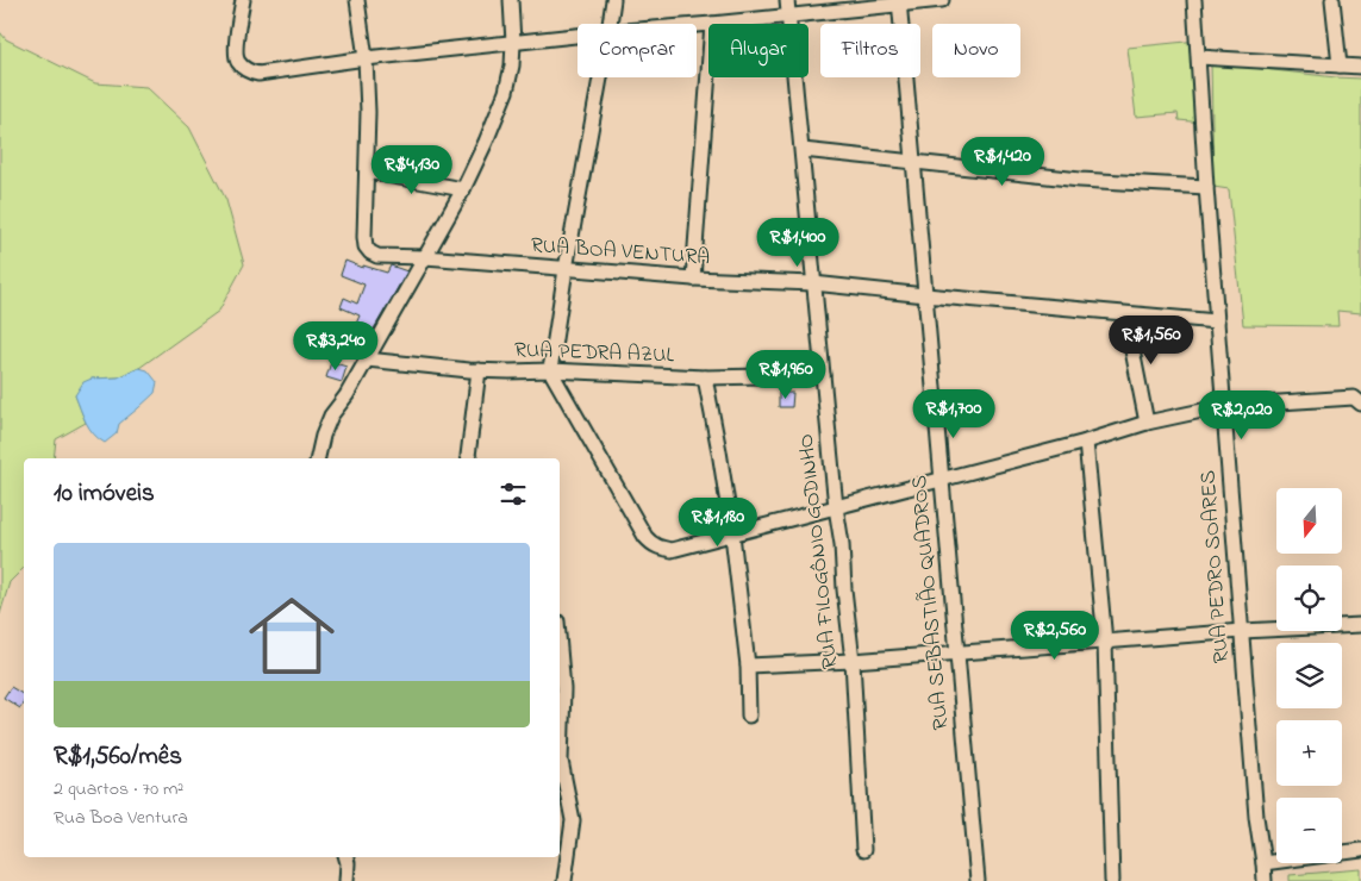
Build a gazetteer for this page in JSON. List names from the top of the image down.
{
  "streets": {
    "street": [
      "RUA BOA VENTURA",
      "RUA PEDRA AZUL",
      "RUA FILOGÔNIO GODINHO",
      "RUA PEDRO SOARES",
      "RUA SEBASTIÃO QUADROS"
    ]
  },
  "crossings": [
    ["RUA BOA VENTURA", "RUA FILOGÔNIO GODINHO"],
    ["RUA BOA VENTURA", "RUA PEDRO SOARES"],
    ["RUA BOA VENTURA", "RUA SEBASTIÃO QUADROS"],
    ["RUA PEDRA AZUL", "RUA FILOGÔNIO GODINHO"]
  ],
  "north": "bottom",
  "page": {
    "chip": [
      "Comprar",
      "Alugar",
      "Filtros",
      "Novo"
    ],
    "price": [
      "R$1,420",
      "R$4,130",
      "R$1,400",
      "R$1,560",
      "R$3,240",
      "R$1,960",
      "R$1,700",
      "R$2,020",
      "R$1,180",
      "R$2,560"
    ],
    "heading": "10 imóveis",
    "map_buttons": ["+", "−"],
    "list": [
      {
        "name": "R$1,560/mês",
        "note": "2 quartos · 70 m² · Rua Boa Ventura"
      }
    ]
  }
}
